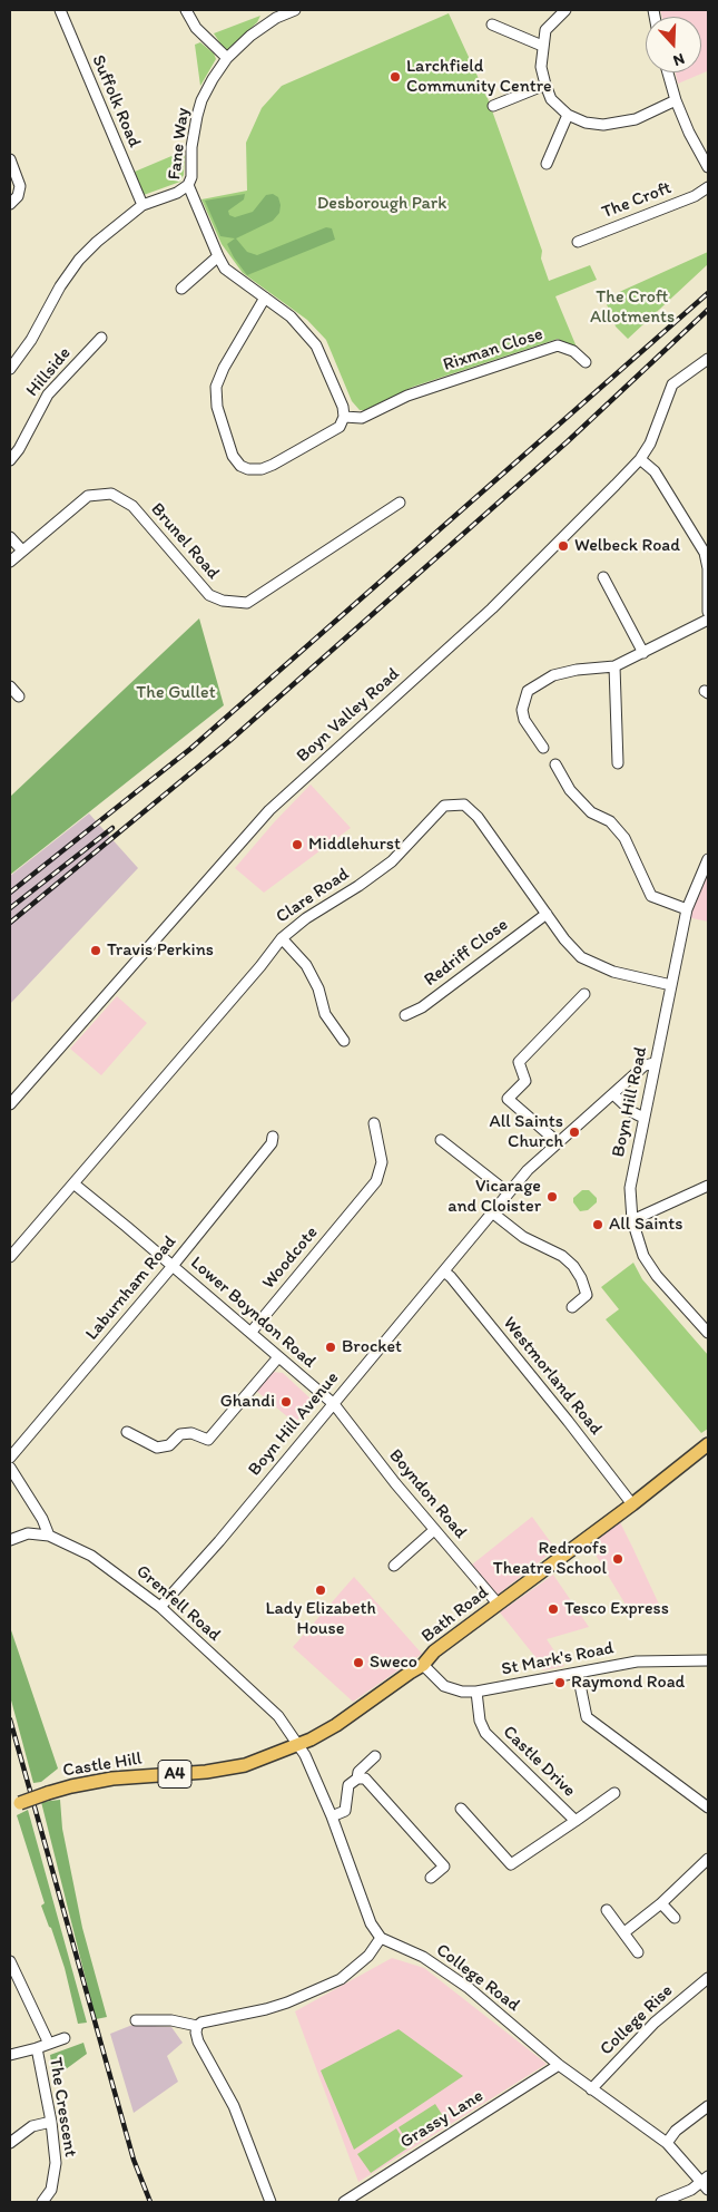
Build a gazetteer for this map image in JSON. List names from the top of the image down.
{
  "streets": {
    "main road": ["Bath Road", "Castle Hill", "A4"],
    "street": [
      "Suffolk Road",
      "Fane Way",
      "The Croft",
      "Rixman Close",
      "Hillside",
      "Brunel Road",
      "Boyn Valley Road",
      "Clare Road",
      "Redriff Close",
      "Boyn Hill Road",
      "Woodcote",
      "Laburnham Road",
      "Lower Boyndon Road",
      "Westmorland Road",
      "Boyn Hill Avenue",
      "Boyndon Road",
      "Grenfell Road",
      "St Mark's Road",
      "Castle Drive",
      "College Road",
      "College Rise",
      "The Crescent",
      "Grassy Lane"
    ]
  },
  "crossings": [
    ["Fane Way", "Rixman Close"],
    ["Clare Road", "Redriff Close"],
    ["Clare Road", "Boyn Hill Road"],
    ["Clare Road", "Lower Boyndon Road"],
    ["Boyn Hill Road", "Boyn Hill Avenue"],
    ["Woodcote", "Lower Boyndon Road"],
    ["Laburnham Road", "Lower Boyndon Road"],
    ["Lower Boyndon Road", "Boyn Hill Avenue"],
    ["Lower Boyndon Road", "Boyndon Road"],
    ["Westmorland Road", "Boyn Hill Avenue"],
    ["Westmorland Road", "Bath Road"],
    ["Boyn Hill Avenue", "Boyndon Road"],
    ["Boyn Hill Avenue", "Grenfell Road"],
    ["Boyndon Road", "Bath Road"],
    ["Grenfell Road", "Bath Road"],
    ["Grenfell Road", "Castle Hill"],
    ["Bath Road", "St Mark's Road"],
    ["Bath Road", "Castle Hill"],
    ["St Mark's Road", "Castle Drive"],
    ["College Road", "College Rise"],
    ["College Road", "Grassy Lane"]
  ],
  "parks": ["Desborough Park", "The Croft Allotments", "The Gullet"],
  "places": [
    "Larchfield Community Centre",
    "Welbeck Road",
    "Middlehurst",
    "Travis Perkins",
    "All Saints Church",
    "Vicarage and Cloister",
    "All Saints",
    "Brocket",
    "Ghandi",
    "Redroofs Theatre School",
    "Lady Elizabeth House",
    "Tesco Express",
    "Sweco",
    "Raymond Road"
  ],
  "north": "bottom"
}
